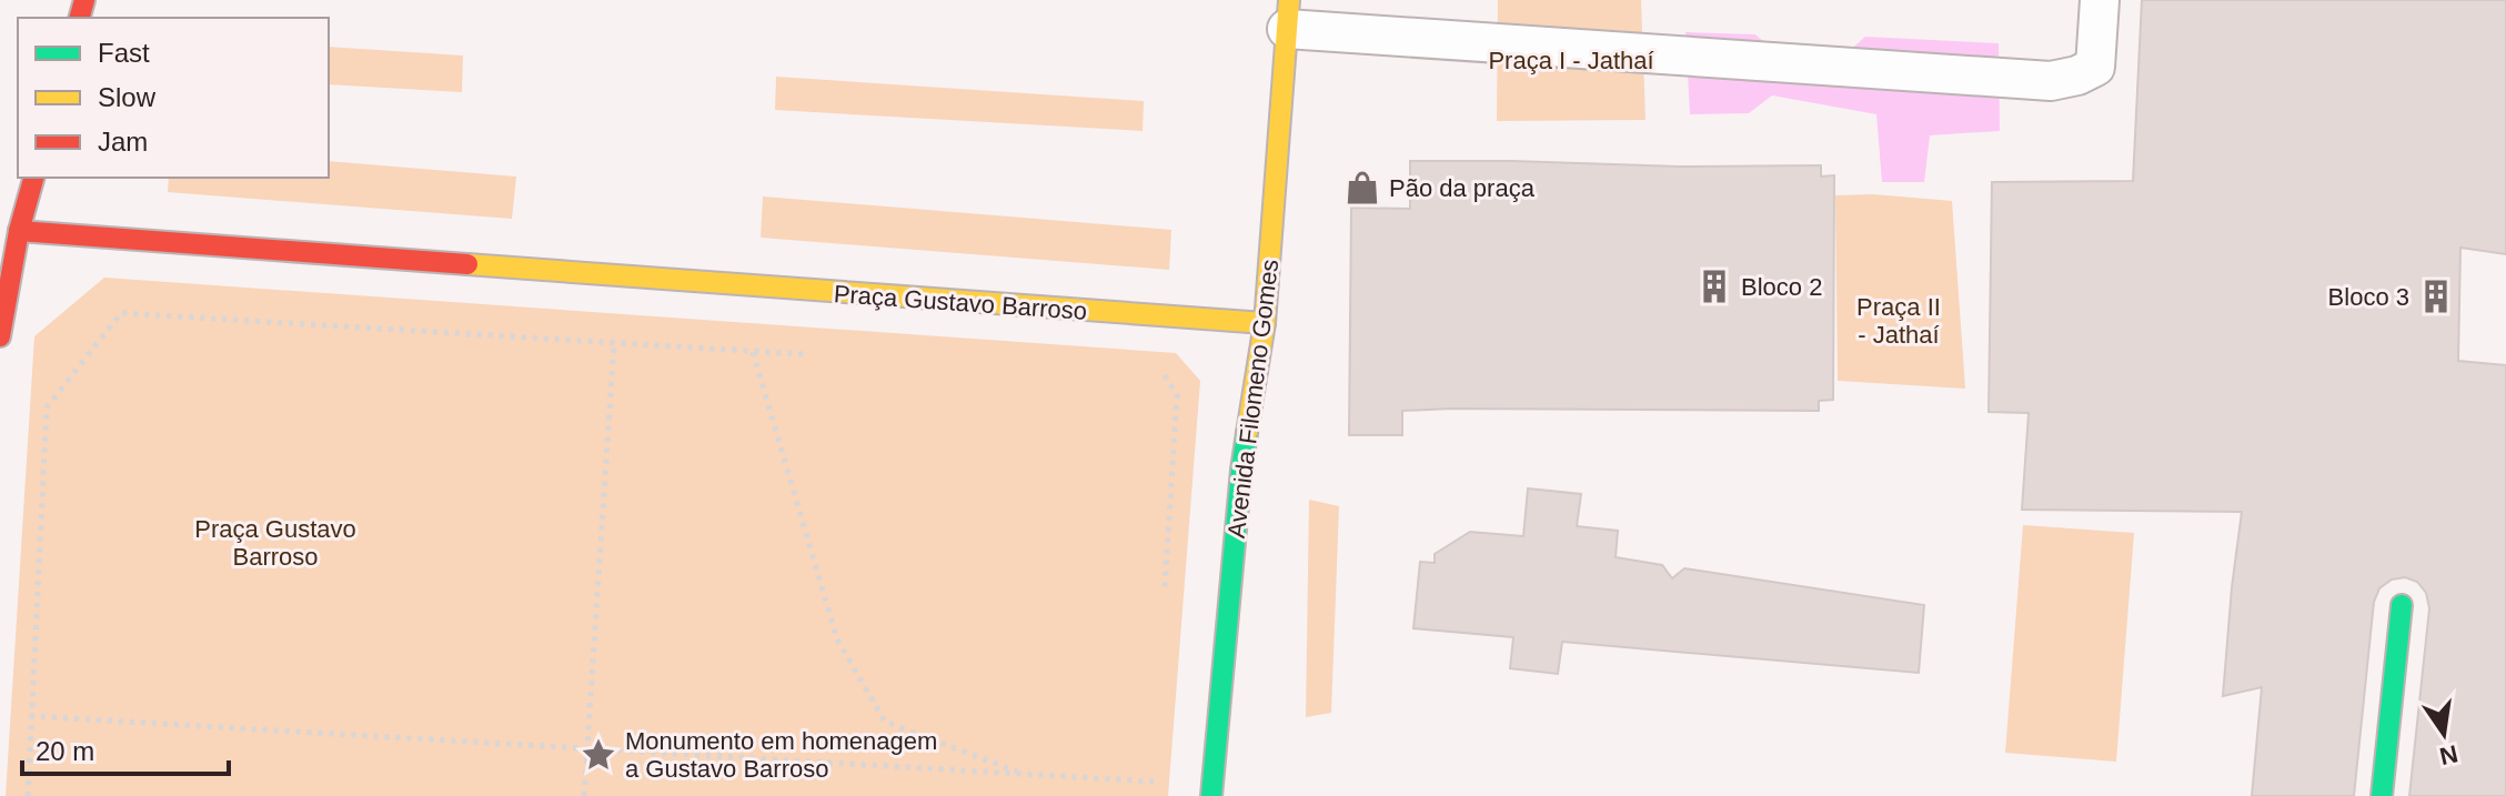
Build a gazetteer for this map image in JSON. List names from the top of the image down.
{
  "streets": {
    "street": ["Praça Gustavo Barroso", "Avenida Filomeno Gomes"]
  },
  "crossings": [
    ["Praça Gustavo Barroso", "Avenida Filomeno Gomes"]
  ],
  "parks": ["Praça I - Jathaí", "Praça II - Jathaí", "Praça Gustavo Barroso"],
  "places": {
    "shop": ["Pão da praça"],
    "building": ["Bloco 2", "Bloco 3"],
    "place": ["Monumento em homenagem a Gustavo Barroso"]
  },
  "legend": ["Fast", "Slow", "Jam"],
  "scale_bar": "20 m",
  "north": "bottom"
}
